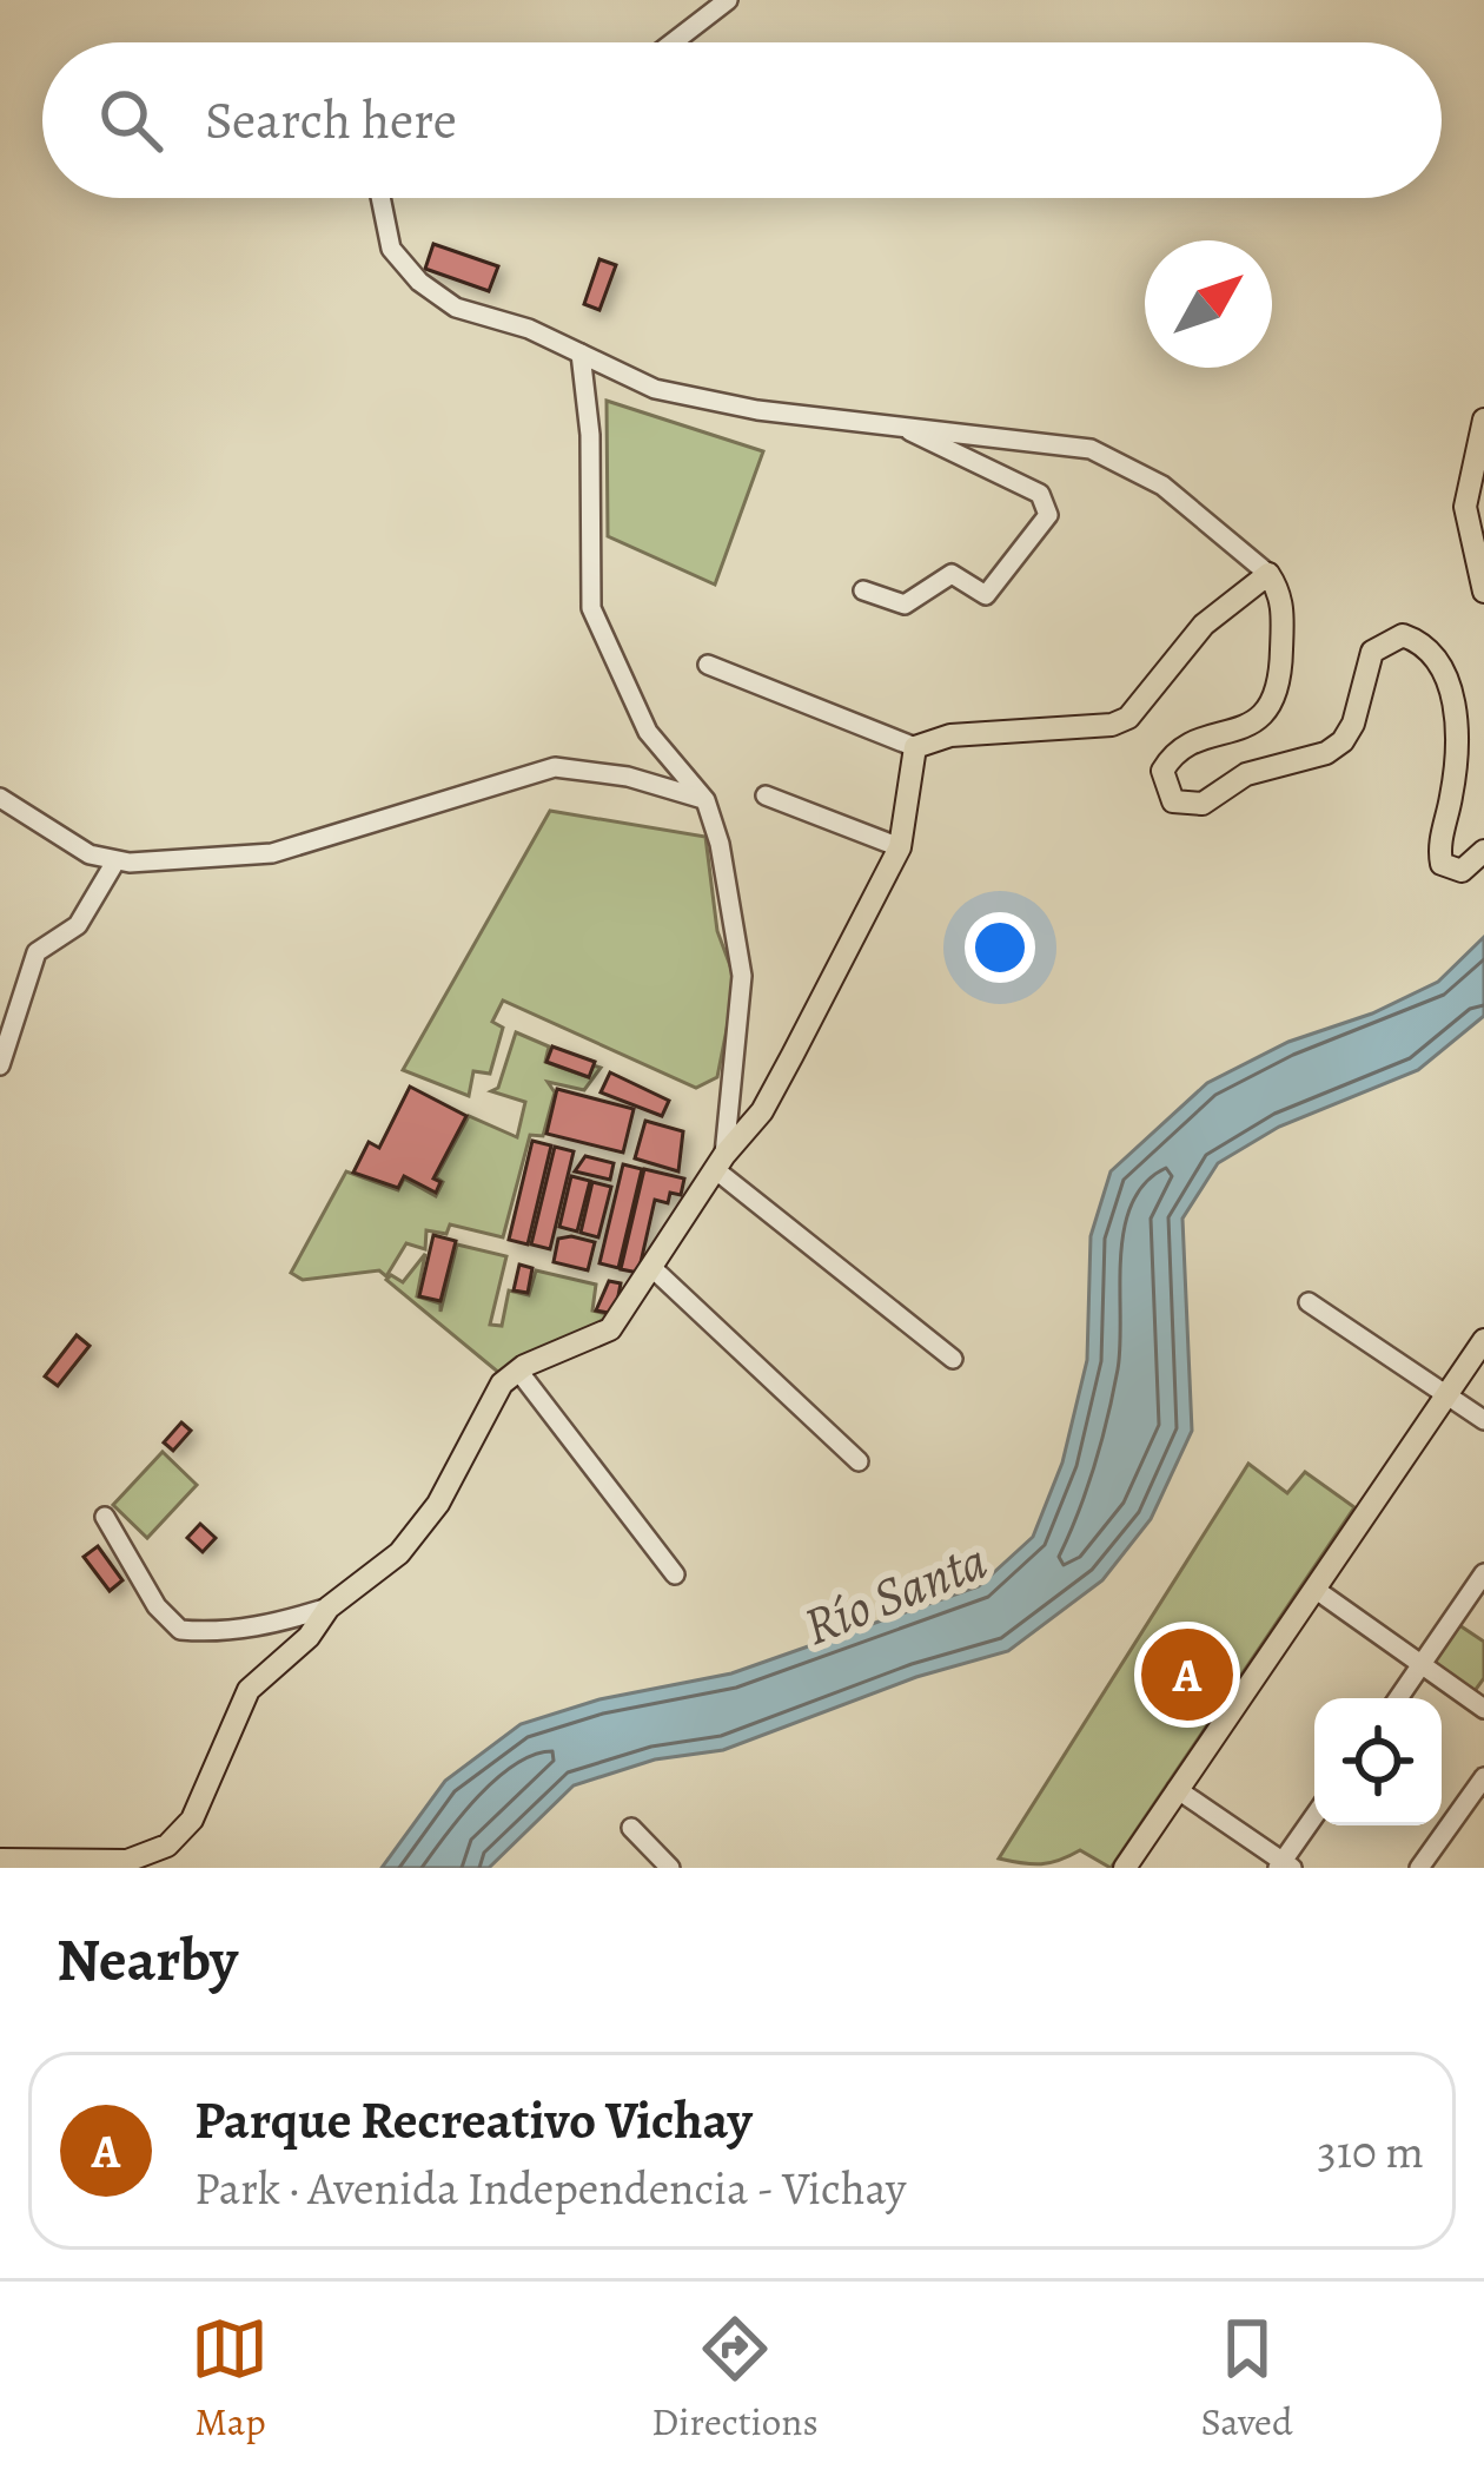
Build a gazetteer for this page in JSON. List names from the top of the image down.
{
  "water": ["Río Santa"],
  "north": "top right",
  "page": {
    "search": "Search here",
    "pins": "A",
    "heading": "Nearby",
    "list": [
      {
        "mark": "A",
        "name": "Parque Recreativo Vichay",
        "note": "Park · Avenida Independencia - Vichay",
        "value": "310 m"
      }
    ],
    "nav": ["Map", "Directions", "Saved"]
  }
}
